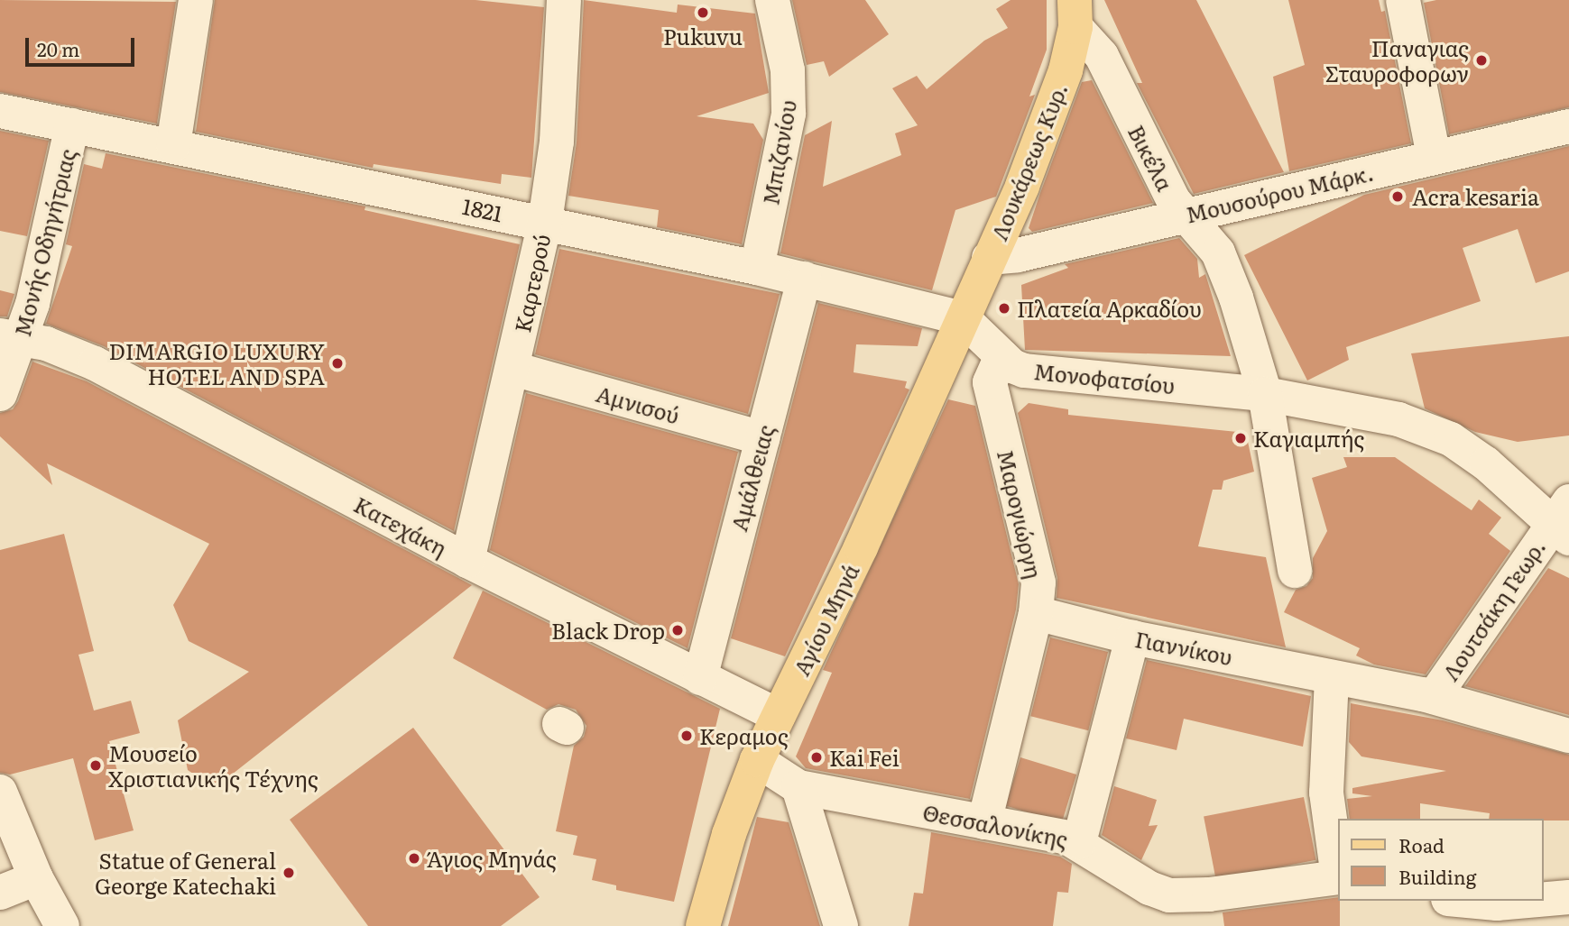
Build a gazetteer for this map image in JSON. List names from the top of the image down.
{
  "streets": {
    "main road": ["Λουκάρεως Κυρ.", "Αγίου Μηνά"],
    "street": [
      "Μπιζανίου",
      "Βικέλα",
      "Μουσούρου Μάρκ.",
      "1821",
      "Μονής Οδηγήτριας",
      "Καρτερού",
      "Μονοφατσίου",
      "Αμνισού",
      "Αμάλθειας",
      "Μαρογιώργη",
      "Κατεχάκη",
      "Λουτσάκη Γεωρ.",
      "Γιαννίκου",
      "Θεσσαλονίκης"
    ]
  },
  "crossings": [
    ["Μπιζανίου", "1821"],
    ["Βικέλα", "Λουκάρεως Κυρ."],
    ["Βικέλα", "Μουσούρου Μάρκ."],
    ["Βικέλα", "Μονοφατσίου"],
    ["Λουκάρεως Κυρ.", "Μουσούρου Μάρκ."],
    ["Λουκάρεως Κυρ.", "1821"],
    ["Λουκάρεως Κυρ.", "Μονοφατσίου"],
    ["Λουκάρεως Κυρ.", "Αγίου Μηνά"],
    ["1821", "Μονής Οδηγήτριας"],
    ["1821", "Καρτερού"],
    ["1821", "Μονοφατσίου"],
    ["1821", "Αμάλθειας"],
    ["1821", "Αγίου Μηνά"],
    ["Μονής Οδηγήτριας", "Κατεχάκη"],
    ["Καρτερού", "Αμνισού"],
    ["Καρτερού", "Κατεχάκη"],
    ["Μονοφατσίου", "Μαρογιώργη"],
    ["Μονοφατσίου", "Αγίου Μηνά"],
    ["Αμνισού", "Αμάλθειας"],
    ["Αμάλθειας", "Κατεχάκη"],
    ["Μαρογιώργη", "Γιαννίκου"],
    ["Μαρογιώργη", "Θεσσαλονίκης"],
    ["Κατεχάκη", "Αγίου Μηνά"],
    ["Λουτσάκη Γεωρ.", "Γιαννίκου"],
    ["Αγίου Μηνά", "Θεσσαλονίκης"]
  ],
  "places": [
    "Pukuvu",
    "Παναγιας Σταυροφορων",
    "Acra kesaria",
    "Πλατεία Αρκαδίου",
    "DIMARGIO LUXURY HOTEL AND SPA",
    "Καγιαμπής",
    "Black Drop",
    "Κεραμος",
    "Kai Fei",
    "Μουσείο Χριστιανικής Τέχνης",
    "Άγιος Μηνάς",
    "Statue of General George Katechaki"
  ],
  "legend": ["Road", "Building"],
  "scale_bar": "20 m"
}
